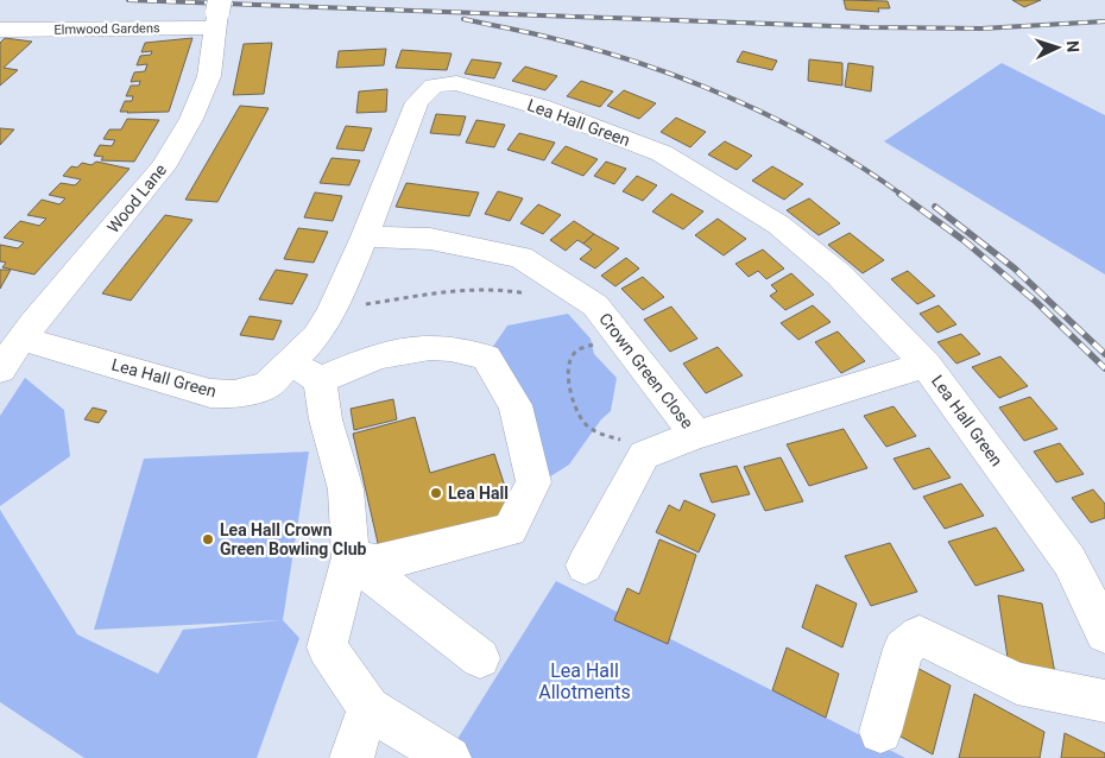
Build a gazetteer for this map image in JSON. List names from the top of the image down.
{
  "streets": {
    "street": [
      "Elmwood Gardens",
      "Lea Hall Green",
      "Wood Lane",
      "Crown Green Close"
    ]
  },
  "crossings": [
    ["Elmwood Gardens", "Wood Lane"],
    ["Lea Hall Green", "Wood Lane"],
    ["Lea Hall Green", "Crown Green Close"]
  ],
  "parks": ["Lea Hall Allotments"],
  "places": ["Lea Hall", "Lea Hall Crown Green Bowling Club"],
  "north": "right"
}
